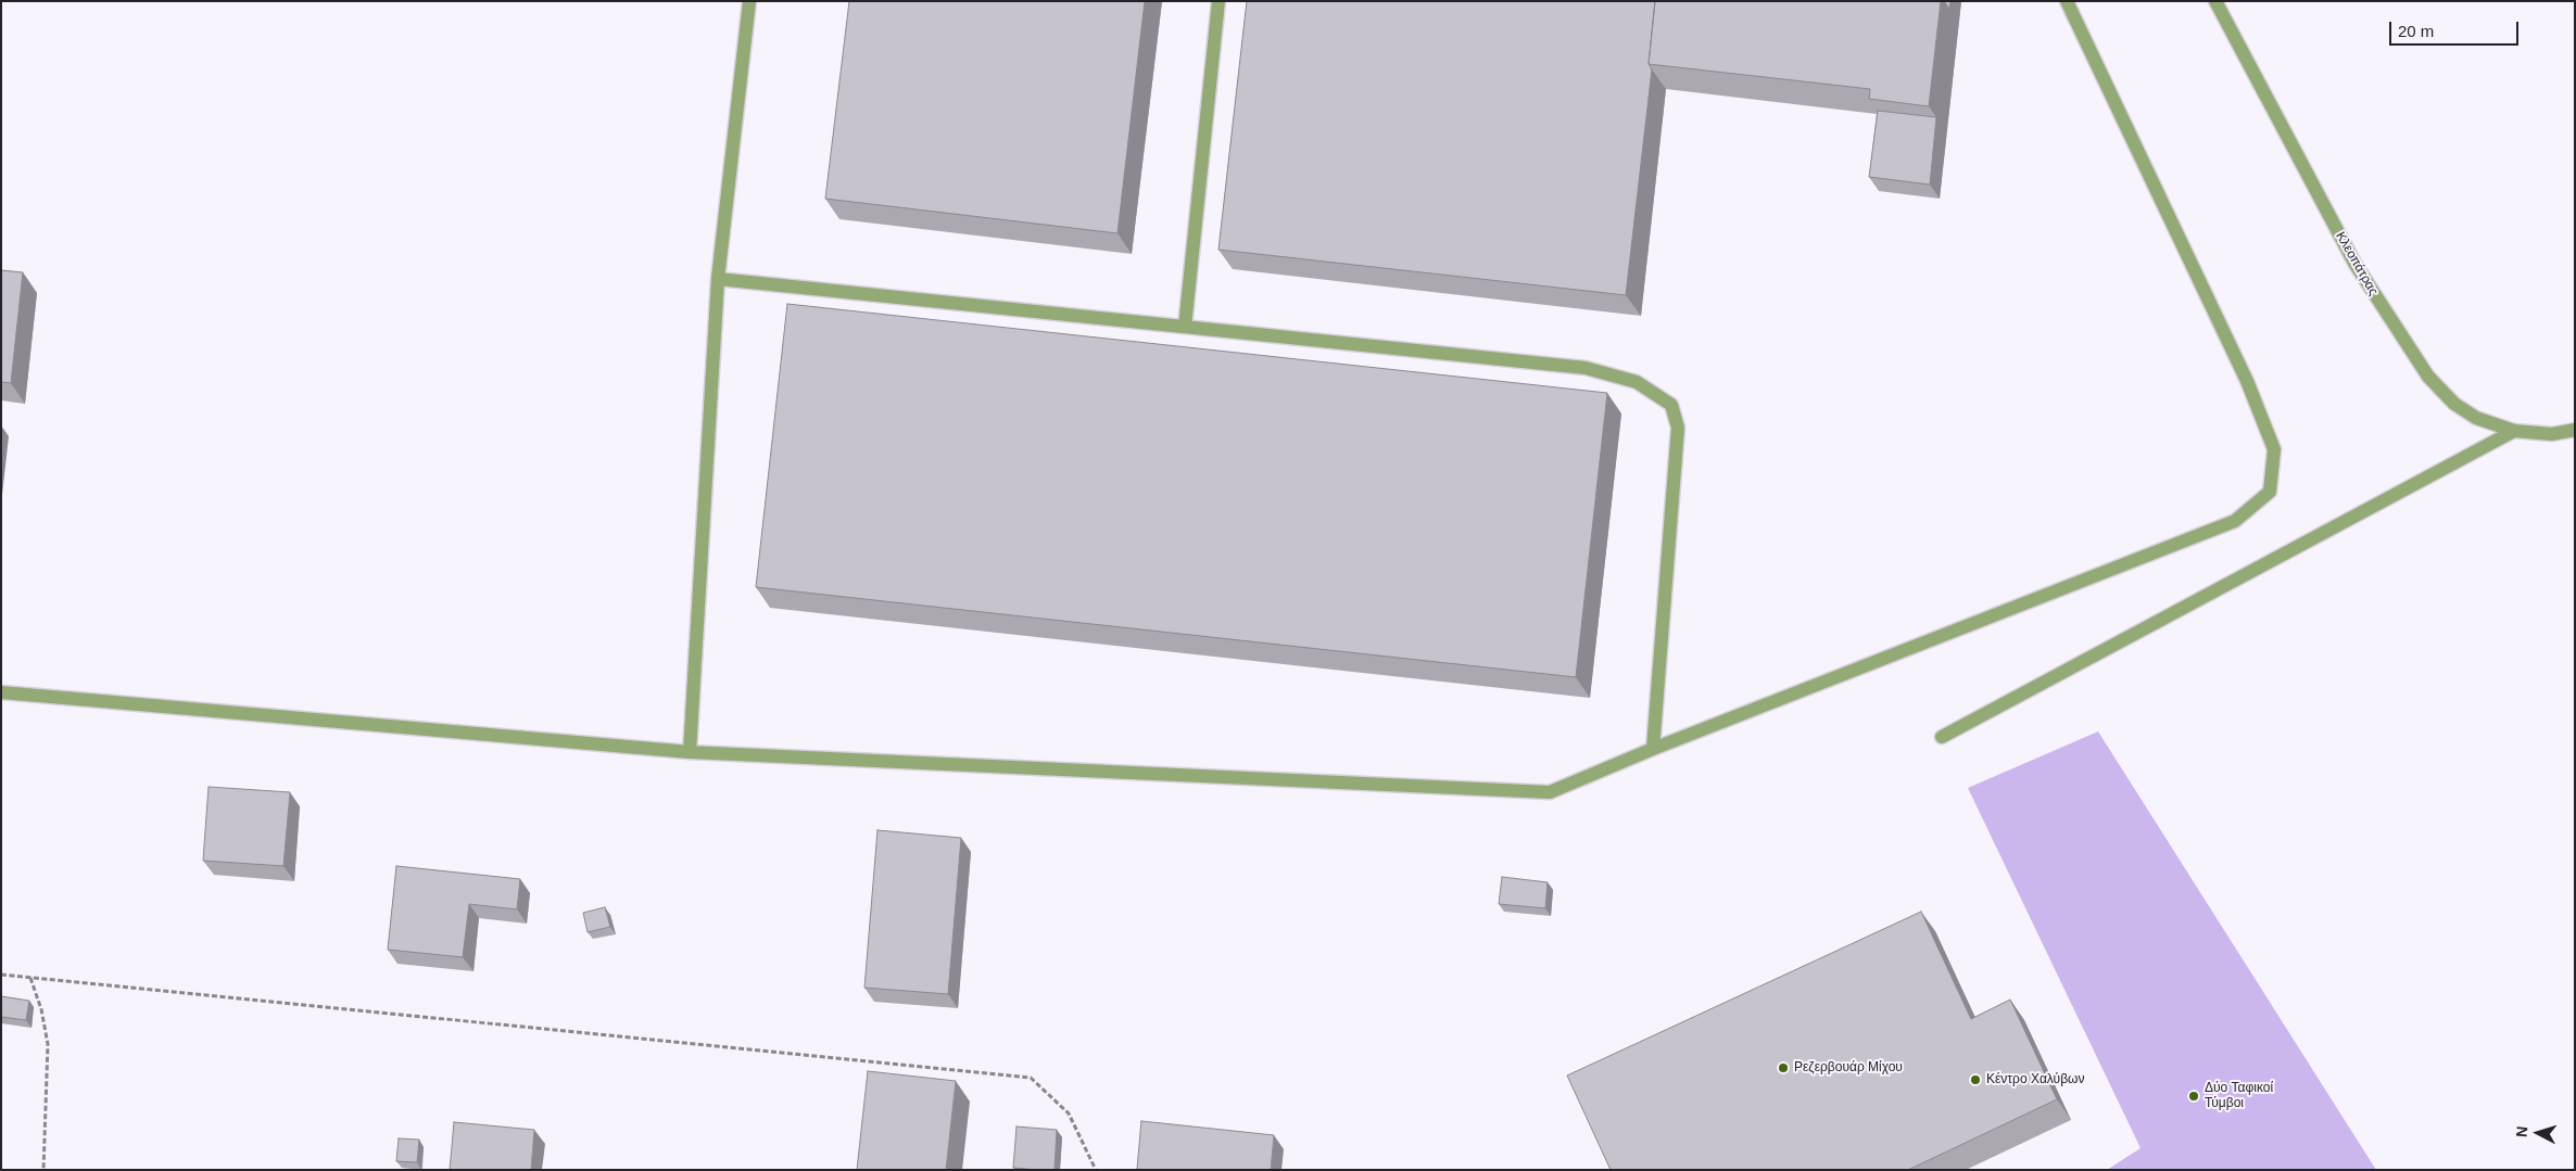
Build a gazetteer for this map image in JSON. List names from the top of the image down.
{
  "streets": {
    "street": ["Κλεοπάτρας"]
  },
  "places": ["Ρεζερβουάρ Μίχου", "Κέντρο Χαλύβων", "Δύο Ταφικοί Τύμβοι"],
  "scale_bar": "20 m",
  "north": "left"
}
